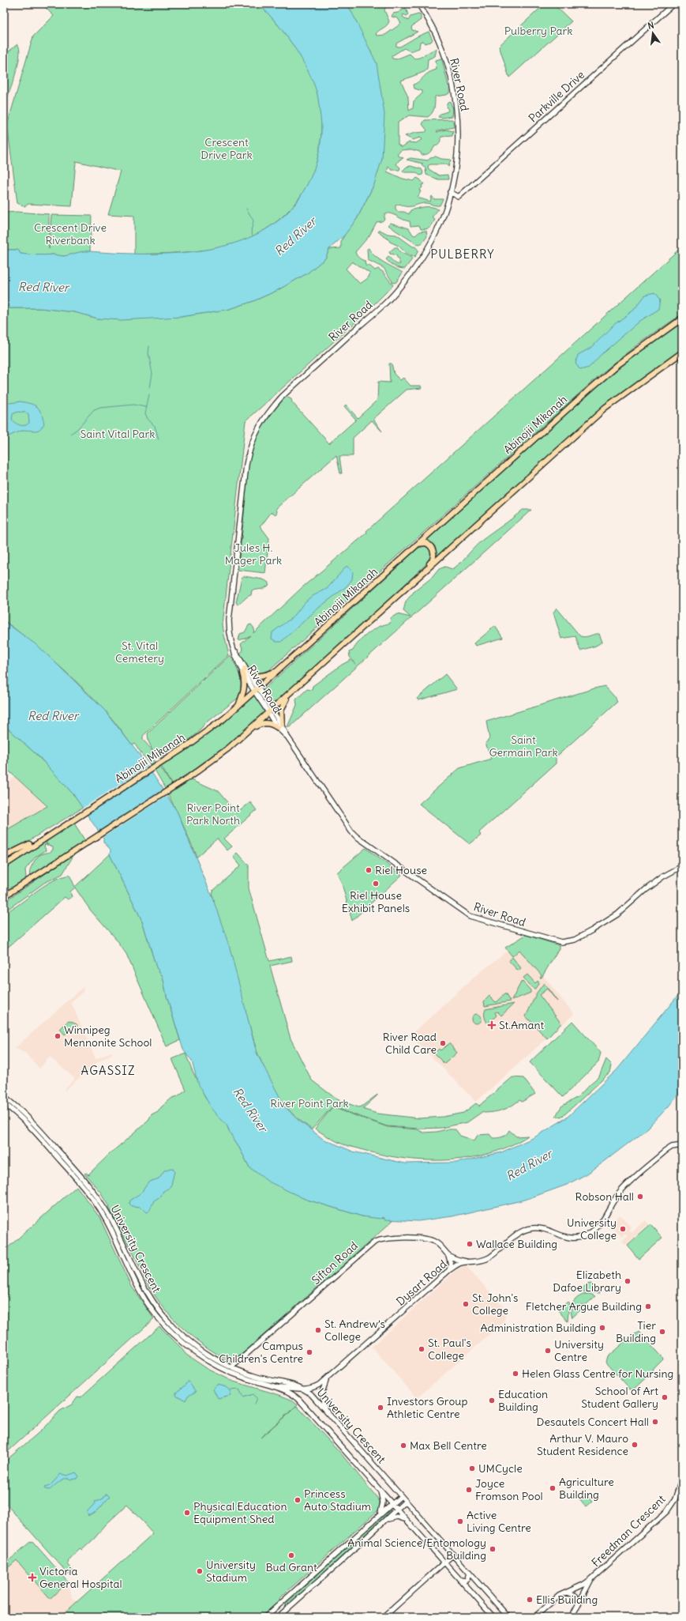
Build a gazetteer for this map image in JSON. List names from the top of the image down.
{
  "streets": {
    "main road": ["Abinojii Mikanah"],
    "street": [
      "River Road",
      "Parkville Drive",
      "University Crescent",
      "Sifton Road",
      "Dysart Road",
      "Freedman Crescent"
    ]
  },
  "crossings": [
    ["River Road", "Parkville Drive"],
    ["River Road", "Abinojii Mikanah"],
    ["University Crescent", "Sifton Road"],
    ["University Crescent", "Dysart Road"],
    ["Sifton Road", "Dysart Road"]
  ],
  "districts": ["PULBERRY", "AGASSIZ"],
  "water": ["Red River"],
  "parks": [
    "Pulberry Park",
    "Crescent Drive Park",
    "Crescent Drive Riverbank",
    "Saint Vital Park",
    "Jules H. Mager Park",
    "St. Vital Cemetery",
    "Saint Germain Park",
    "River Point Park North",
    "River Point Park"
  ],
  "places": {
    "other": [
      "Riel House",
      "Riel House Exhibit Panels",
      "Winnipeg Mennonite School",
      "River Road Child Care",
      "Robson Hall",
      "University College",
      "Wallace Building",
      "Elizabeth Dafoe Library",
      "St. John's College",
      "Fletcher Argue Building",
      "Administration Building",
      "St. Andrew’s College",
      "Tier Building",
      "St. Paul's College",
      "University Centre",
      "Campus Children's Centre",
      "Helen Glass Centre for Nursing",
      "School of Art Student Gallery",
      "Education Building",
      "Investors Group Athletic Centre",
      "Desautels Concert Hall",
      "Arthur V. Mauro Student Residence",
      "Max Bell Centre",
      "UMCycle",
      "Agriculture Building",
      "Joyce Fromson Pool",
      "Princess Auto Stadium",
      "Physical Education Equipment Shed",
      "Active Living Centre",
      "Animal Science/Entomology Building",
      "Bud Grant",
      "University Stadium",
      "Ellis Building"
    ],
    "health": ["St.Amant", "Victoria General Hospital"]
  },
  "north": "top"
}
